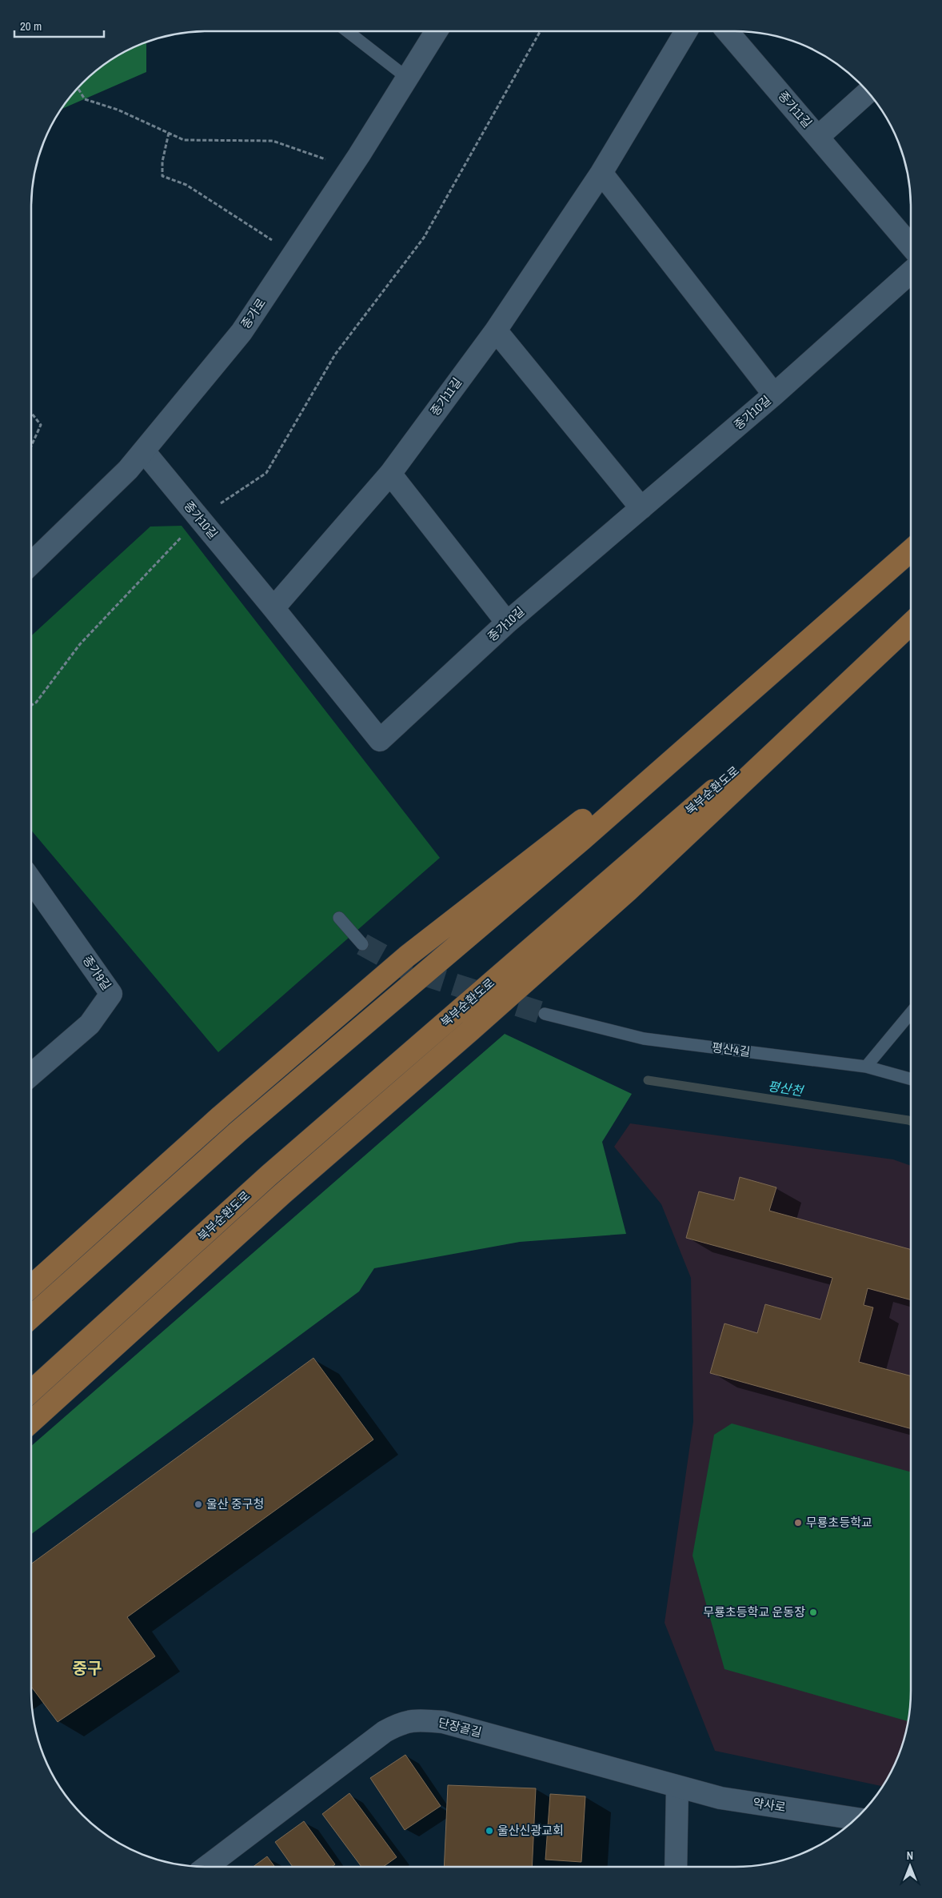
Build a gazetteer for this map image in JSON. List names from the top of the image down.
{
  "streets": {
    "main road": ["북부순환도로"],
    "street": [
      "종가11길",
      "종가로",
      "종가10길",
      "종가9길",
      "단장골길",
      "약사로"
    ],
    "lane": ["평산4길"]
  },
  "crossings": [
    ["종가11길", "종가10길"],
    ["종가로", "종가10길"],
    ["단장골길", "약사로"]
  ],
  "districts": ["중구"],
  "water": ["평산천"],
  "places": [
    "울산 중구청",
    "무룡초등학교",
    "무룡초등학교 운동장",
    "울산신광교회"
  ],
  "scale_bar": "20 m",
  "north": "top"
}
